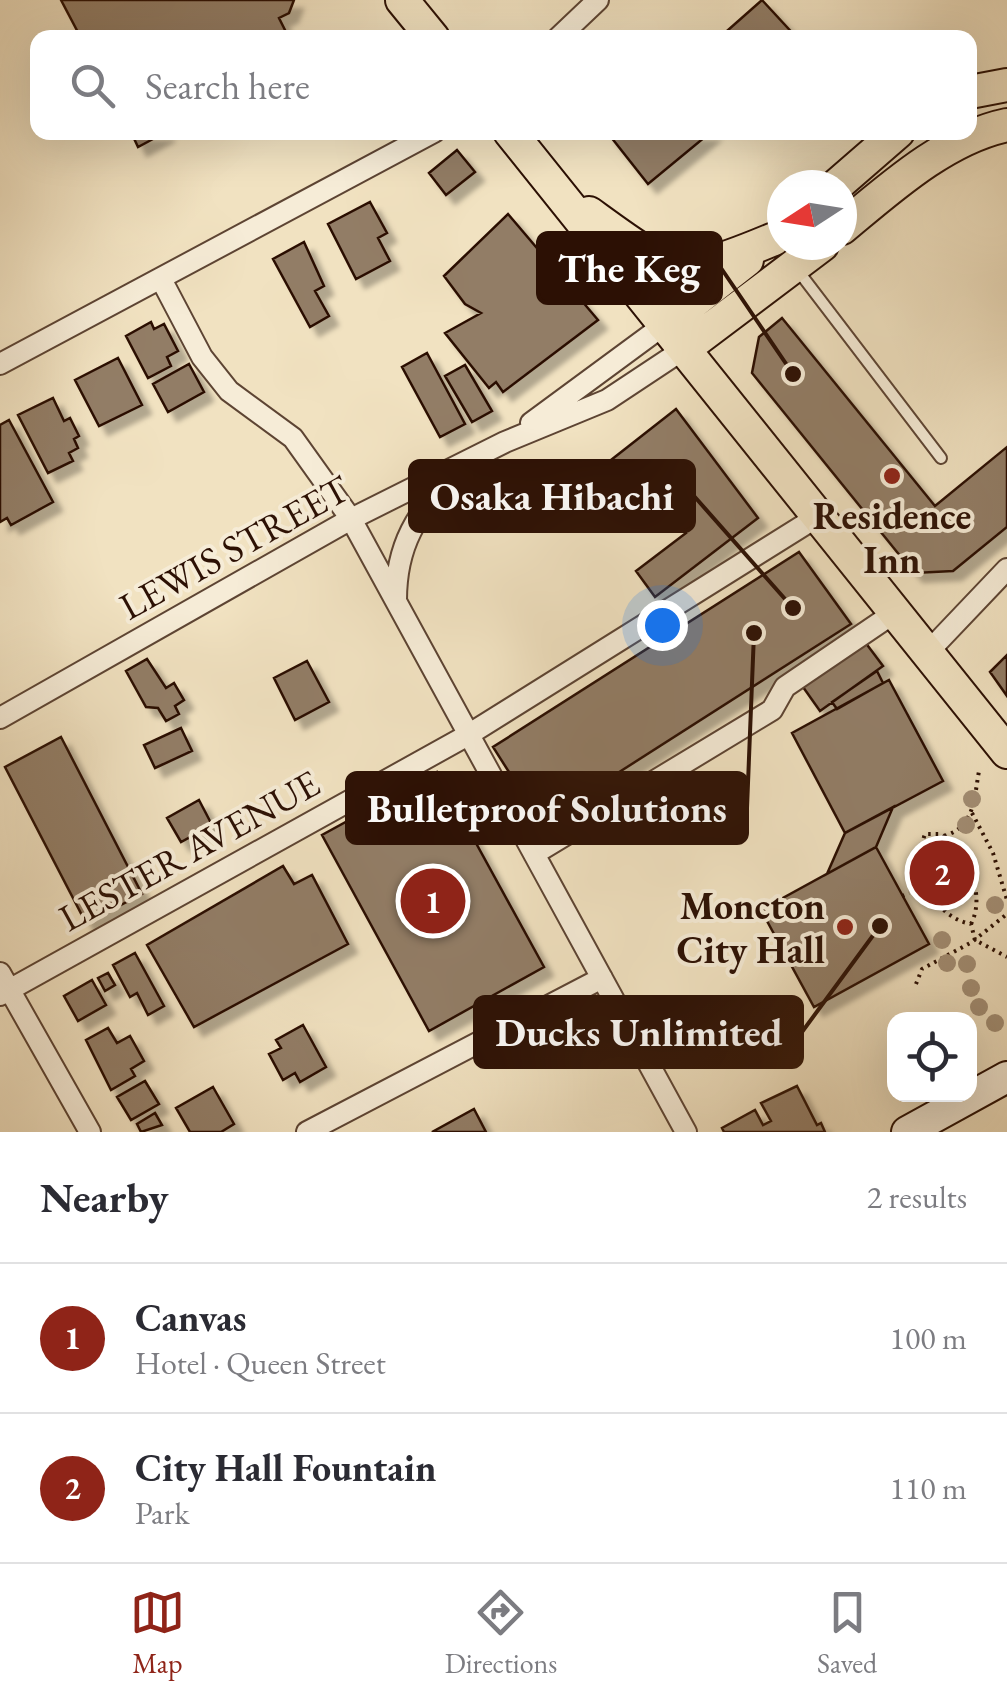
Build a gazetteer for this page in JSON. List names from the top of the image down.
{
  "streets": {
    "street": ["LEWIS STREET", "LESTER AVENUE"]
  },
  "places": [
    "The Keg",
    "Residence Inn",
    "Osaka Hibachi",
    "Bulletproof Solutions",
    "Ducks Unlimited",
    "Moncton City Hall"
  ],
  "north": "left",
  "page": {
    "search": "Search here",
    "pins": ["2", "1"],
    "heading": ["Nearby", "2 results"],
    "list": [
      {
        "mark": "1",
        "name": "Canvas",
        "note": "Hotel · Queen Street",
        "value": "100 m"
      },
      {
        "mark": "2",
        "name": "City Hall Fountain",
        "note": "Park",
        "value": "110 m"
      }
    ],
    "nav": ["Map", "Directions", "Saved"]
  }
}
